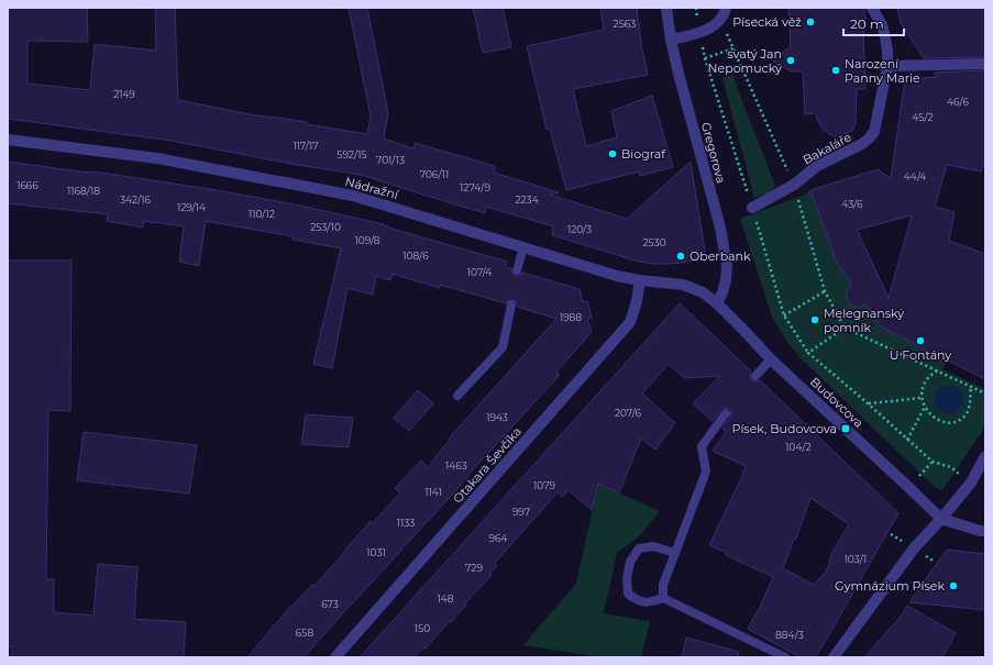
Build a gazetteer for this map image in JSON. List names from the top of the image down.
{
  "streets": {
    "street": [
      "Bakaláře",
      "Gregorova",
      "Nádražní",
      "Budovcova",
      "Otakara Ševčíka"
    ]
  },
  "crossings": [
    ["Gregorova", "Nádražní"],
    ["Gregorova", "Budovcova"],
    ["Nádražní", "Budovcova"],
    ["Nádražní", "Otakara Ševčíka"]
  ],
  "places": {
    "other": [
      "Písecká věž",
      "svatý Jan Nepomucký",
      "Narození Panny Marie",
      "Biograf",
      "Oberbank",
      "Melegnanský pomník",
      "U Fontány",
      "Gymnázium Písek"
    ],
    "transit": ["Písek, Budovcova"]
  },
  "house_numbers": [
    "2563",
    "2149",
    "46/6",
    "45/2",
    "117/17",
    "592/15",
    "701/13",
    "706/11",
    "44/4",
    "1666",
    "1274/9",
    "1168/18",
    "342/16",
    "2234",
    "43/6",
    "129/14",
    "110/12",
    "253/10",
    "120/3",
    "109/8",
    "2530",
    "108/6",
    "107/4",
    "1988",
    "207/6",
    "1943",
    "104/2",
    "1463",
    "1079",
    "1141",
    "997",
    "1133",
    "964",
    "1031",
    "103/1",
    "729",
    "148",
    "673",
    "150",
    "658",
    "884/3"
  ],
  "scale_bar": "20 m"
}
